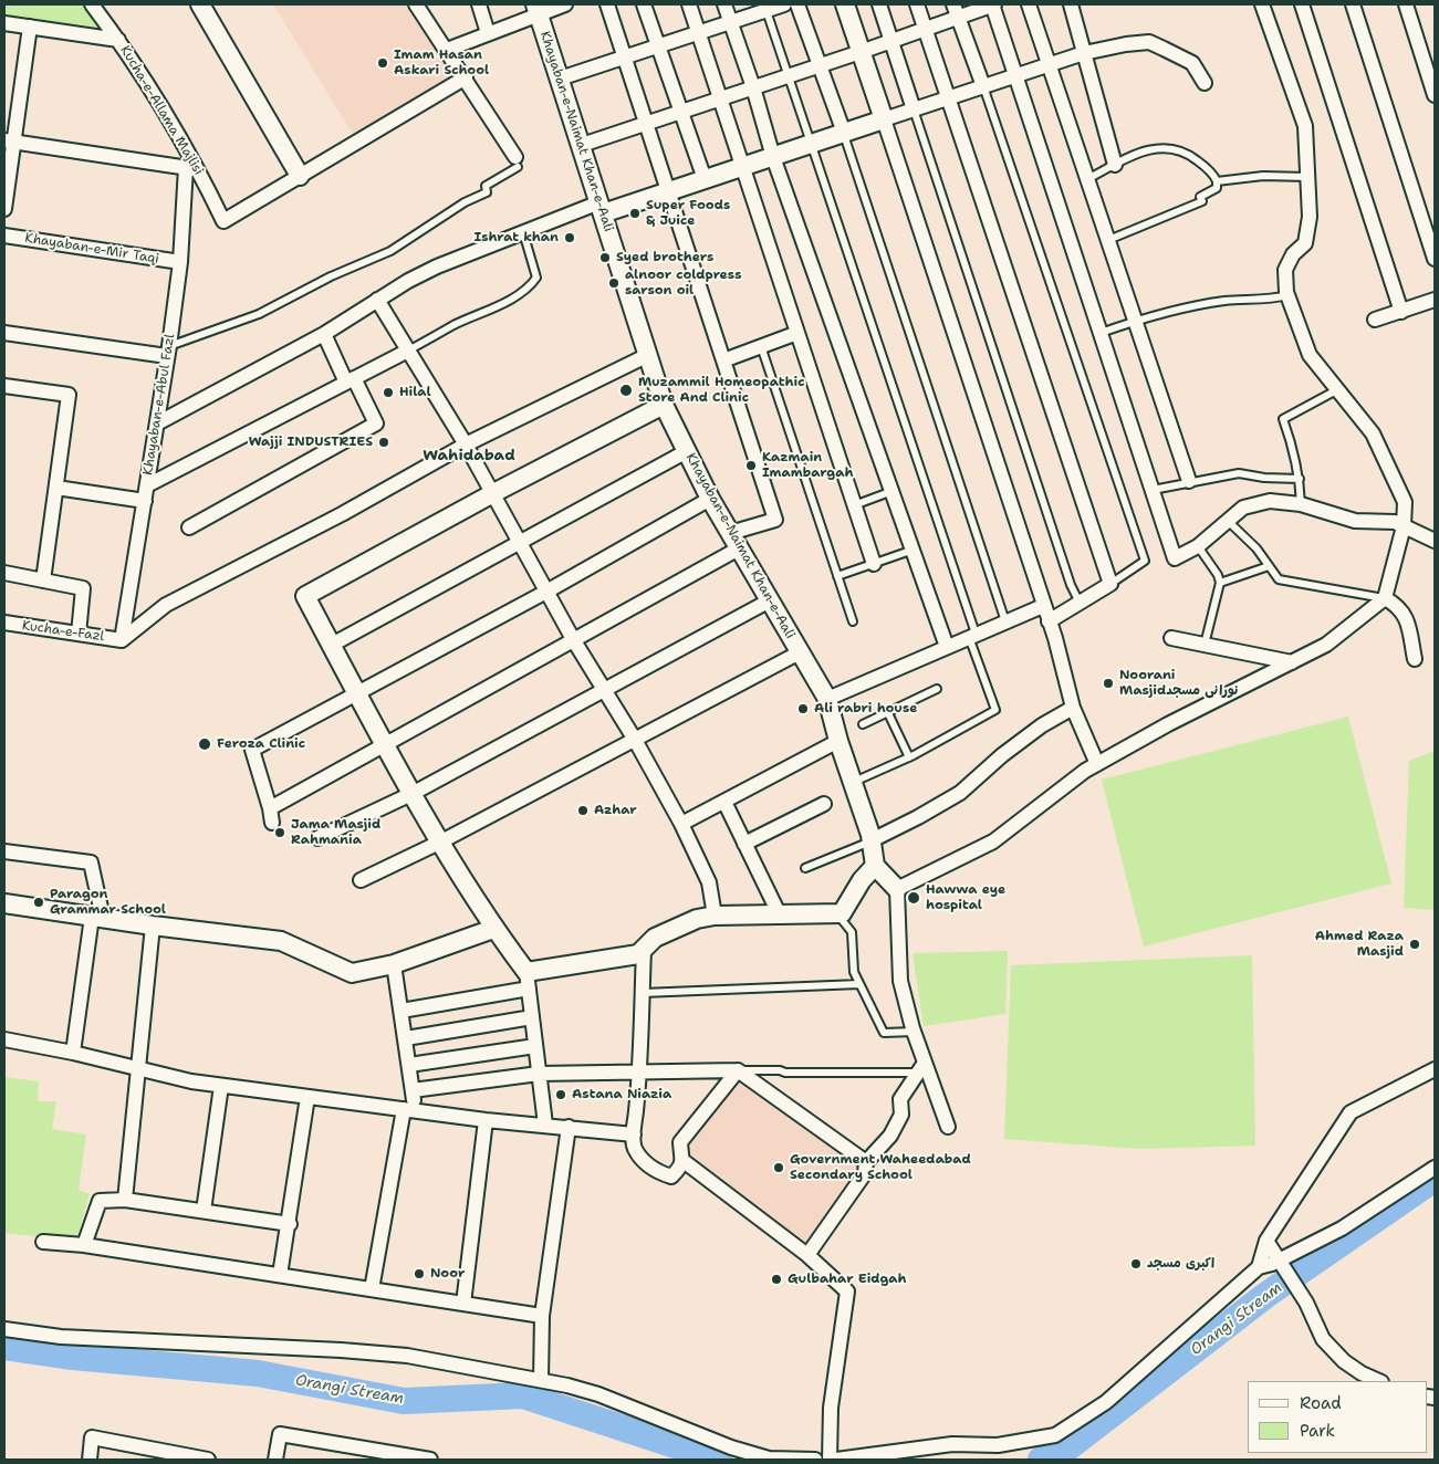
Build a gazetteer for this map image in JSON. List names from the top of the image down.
{
  "streets": {
    "street": [
      "Kucha-e-Allama Majlisi",
      "Khayaban-e-Naimat Khan-e-Aali",
      "Khayaban-e-Mir Taqi",
      "Khayaban-e-Abul Fazl",
      "Kucha-e-Fazl"
    ]
  },
  "crossings": [
    ["Kucha-e-Allama Majlisi", "Khayaban-e-Abul Fazl"],
    ["Khayaban-e-Mir Taqi", "Khayaban-e-Abul Fazl"],
    ["Khayaban-e-Abul Fazl", "Kucha-e-Fazl"]
  ],
  "districts": ["Wahidabad"],
  "water": ["Orangi Stream"],
  "places": [
    "Imam Hasan Askari School",
    "Super Foods & Juice",
    "Ishrat khan",
    "Syed brothers",
    "alnoor coldpress sarson oil",
    "Muzammil Homeopathic Store And Clinic",
    "Hilal",
    "Wajji INDUSTRIES",
    "Kazmain Imambargah",
    "Noorani Masjidنورانی مسجد",
    "Ali rabri house",
    "Feroza Clinic",
    "Azhar",
    "Jama Masjid Rahmania",
    "Hawwa eye hospital",
    "Paragon Grammar School",
    "Ahmed Raza Masjid",
    "Astana Niazia",
    "Government Waheedabad Secondary School",
    "اکبری مسجد",
    "Noor",
    "Gulbahar Eidgah"
  ],
  "legend": ["Road", "Park"]
}
